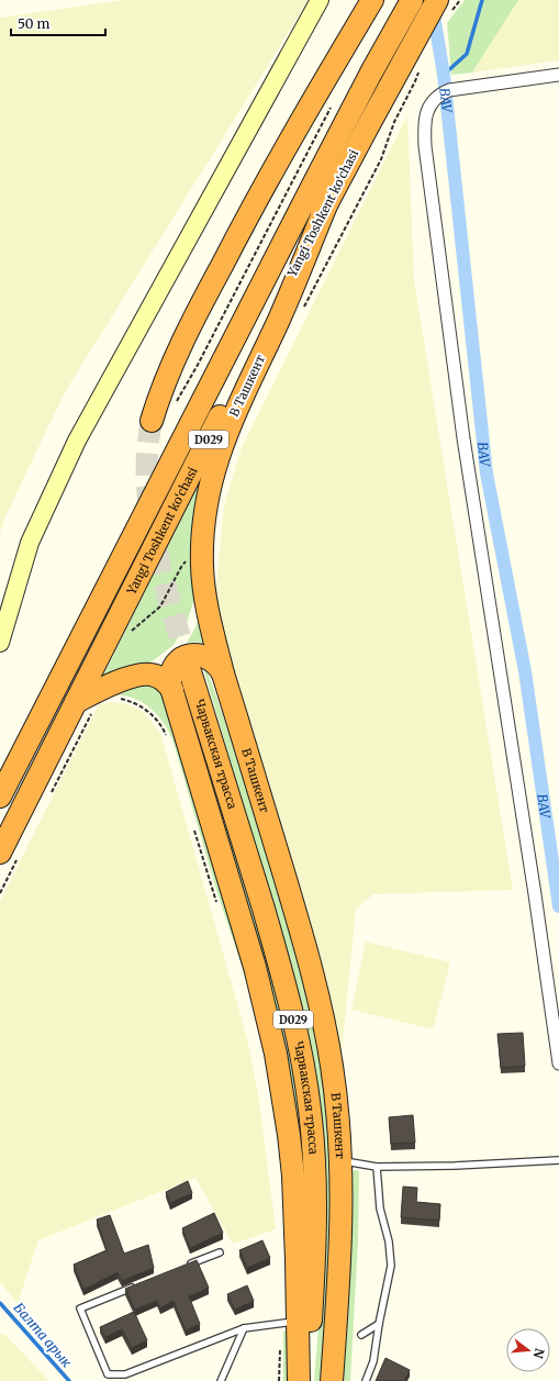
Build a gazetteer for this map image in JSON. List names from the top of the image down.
{
  "streets": {
    "highway": [
      "Yangi Toshkent ko‘chasi",
      "В Ташкент",
      "D029",
      "Чарвакская трасса"
    ]
  },
  "crossings": [
    ["Yangi Toshkent ko‘chasi", "В Ташкент"]
  ],
  "water": ["BAV", "Балта арык"],
  "scale_bar": "50 m",
  "north": "right"
}
